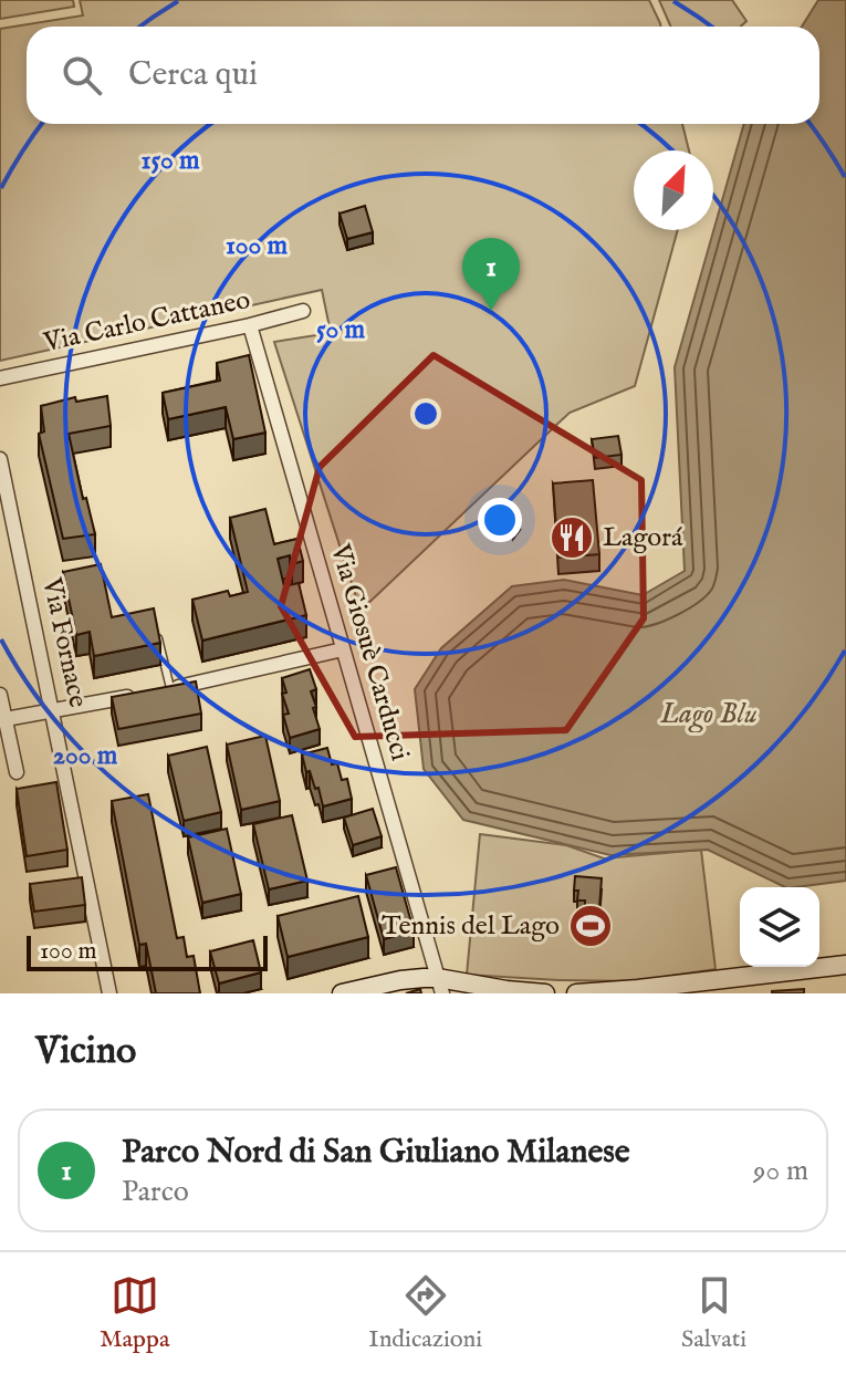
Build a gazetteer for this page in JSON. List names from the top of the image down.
{
  "streets": {
    "street": ["Via Carlo Cattaneo", "Via Fornace", "Via Giosuè Carducci"]
  },
  "crossings": [
    ["Via Carlo Cattaneo", "Via Giosuè Carducci"]
  ],
  "water": ["Lago Blu"],
  "places": {
    "restaurant": ["Lagorá"],
    "sports": ["Tennis del Lago"]
  },
  "scale_bar": "100 m",
  "north": "top right",
  "page": {
    "search": "Cerca qui",
    "pins": "1",
    "scale": "100 m",
    "heading": "Vicino",
    "list": [
      {
        "mark": "1",
        "name": "Parco Nord di San Giuliano Milanese",
        "note": "Parco",
        "value": "90 m"
      }
    ],
    "nav": ["Mappa", "Indicazioni", "Salvati"]
  },
  "rings": [
    "150 m",
    "100 m",
    "50 m",
    "200 m"
  ]
}
